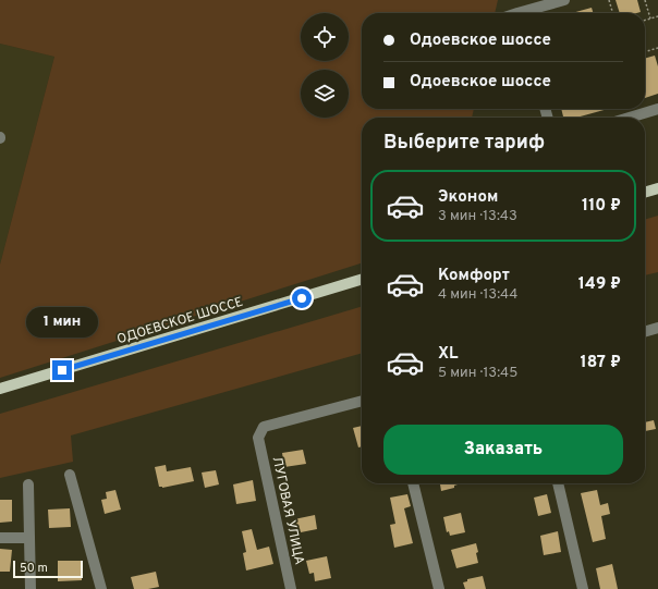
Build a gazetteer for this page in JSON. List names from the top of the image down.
{
  "streets": {
    "main road": ["ОДОЕВСКОЕ ШОССЕ"],
    "street": ["ЛУГОВАЯ УЛИЦА"]
  },
  "scale_bar": "50 m",
  "page": {
    "banner": ["Одоевское шоссе", "Одоевское шоссе"],
    "heading": "Выберите тариф",
    "list": [
      {
        "name": "Эконом",
        "note": "3 мин · 13:43",
        "value": "110 ₽"
      },
      {
        "name": "Комфорт",
        "note": "4 мин · 13:44",
        "value": "149 ₽"
      },
      {
        "name": "XL",
        "note": "5 мин · 13:45",
        "value": "187 ₽"
      }
    ],
    "bubble": "1 мин",
    "buttons": "Заказать",
    "scale": "50 m"
  }
}
